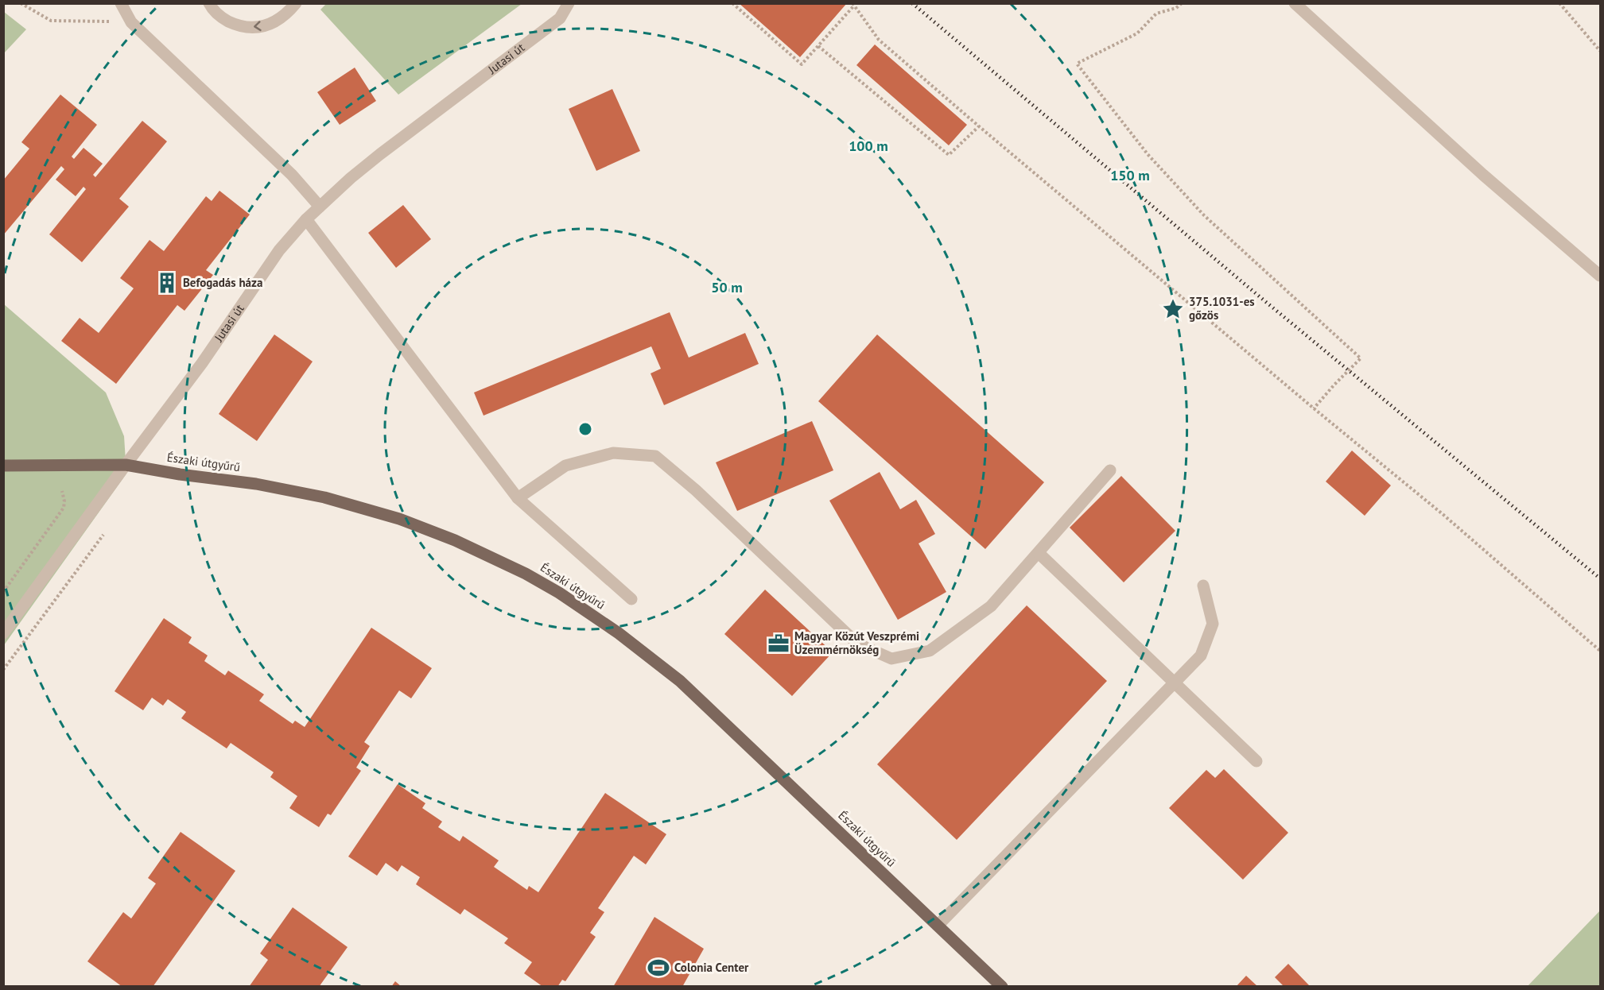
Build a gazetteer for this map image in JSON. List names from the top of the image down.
{
  "streets": {
    "main road": ["Északi útgyűrű"],
    "street": ["Jutasi út"]
  },
  "crossings": [
    ["Jutasi út", "Északi útgyűrű"]
  ],
  "places": {
    "building": ["Befogadás háza"],
    "place": ["375.1031-es gőzös"],
    "office": ["Magyar Közút Veszprémi Üzemmérnökség"],
    "sports": ["Colonia Center"]
  },
  "rings": ["100 m", "150 m", "50 m"]
}
